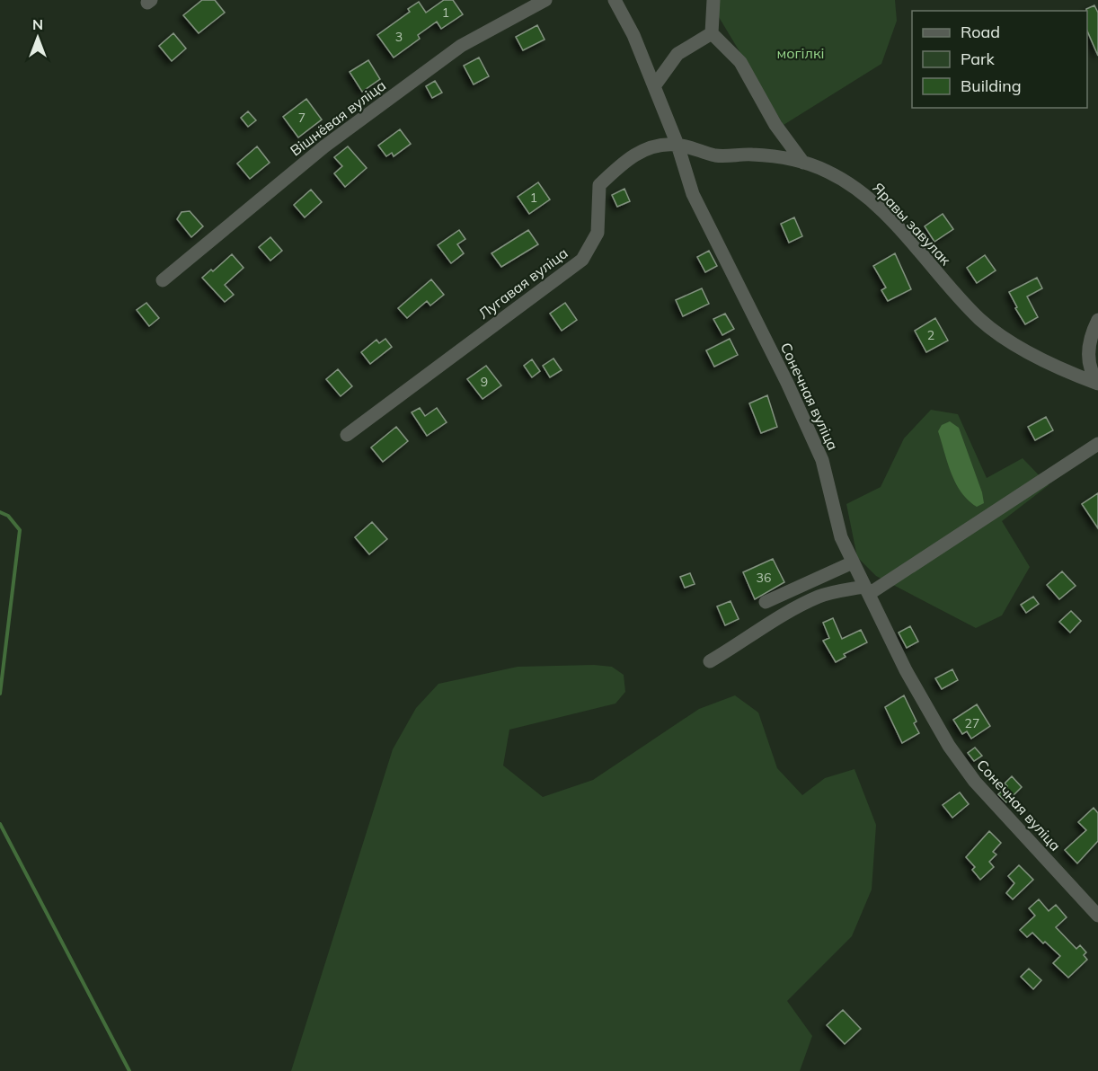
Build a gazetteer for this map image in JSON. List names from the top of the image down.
{
  "streets": {
    "street": [
      "Вішнёвая вуліца",
      "Яравы завулак",
      "Лугавая вуліца",
      "Сонечная вуліца"
    ]
  },
  "crossings": [
    ["Яравы завулак", "Лугавая вуліца"],
    ["Яравы завулак", "Сонечная вуліца"],
    ["Лугавая вуліца", "Сонечная вуліца"]
  ],
  "parks": ["могілкі"],
  "house_numbers": [
    "1",
    "3",
    "7",
    "1",
    "2",
    "9",
    "36",
    "27"
  ],
  "legend": ["Road", "Park", "Building"],
  "north": "top"
}
